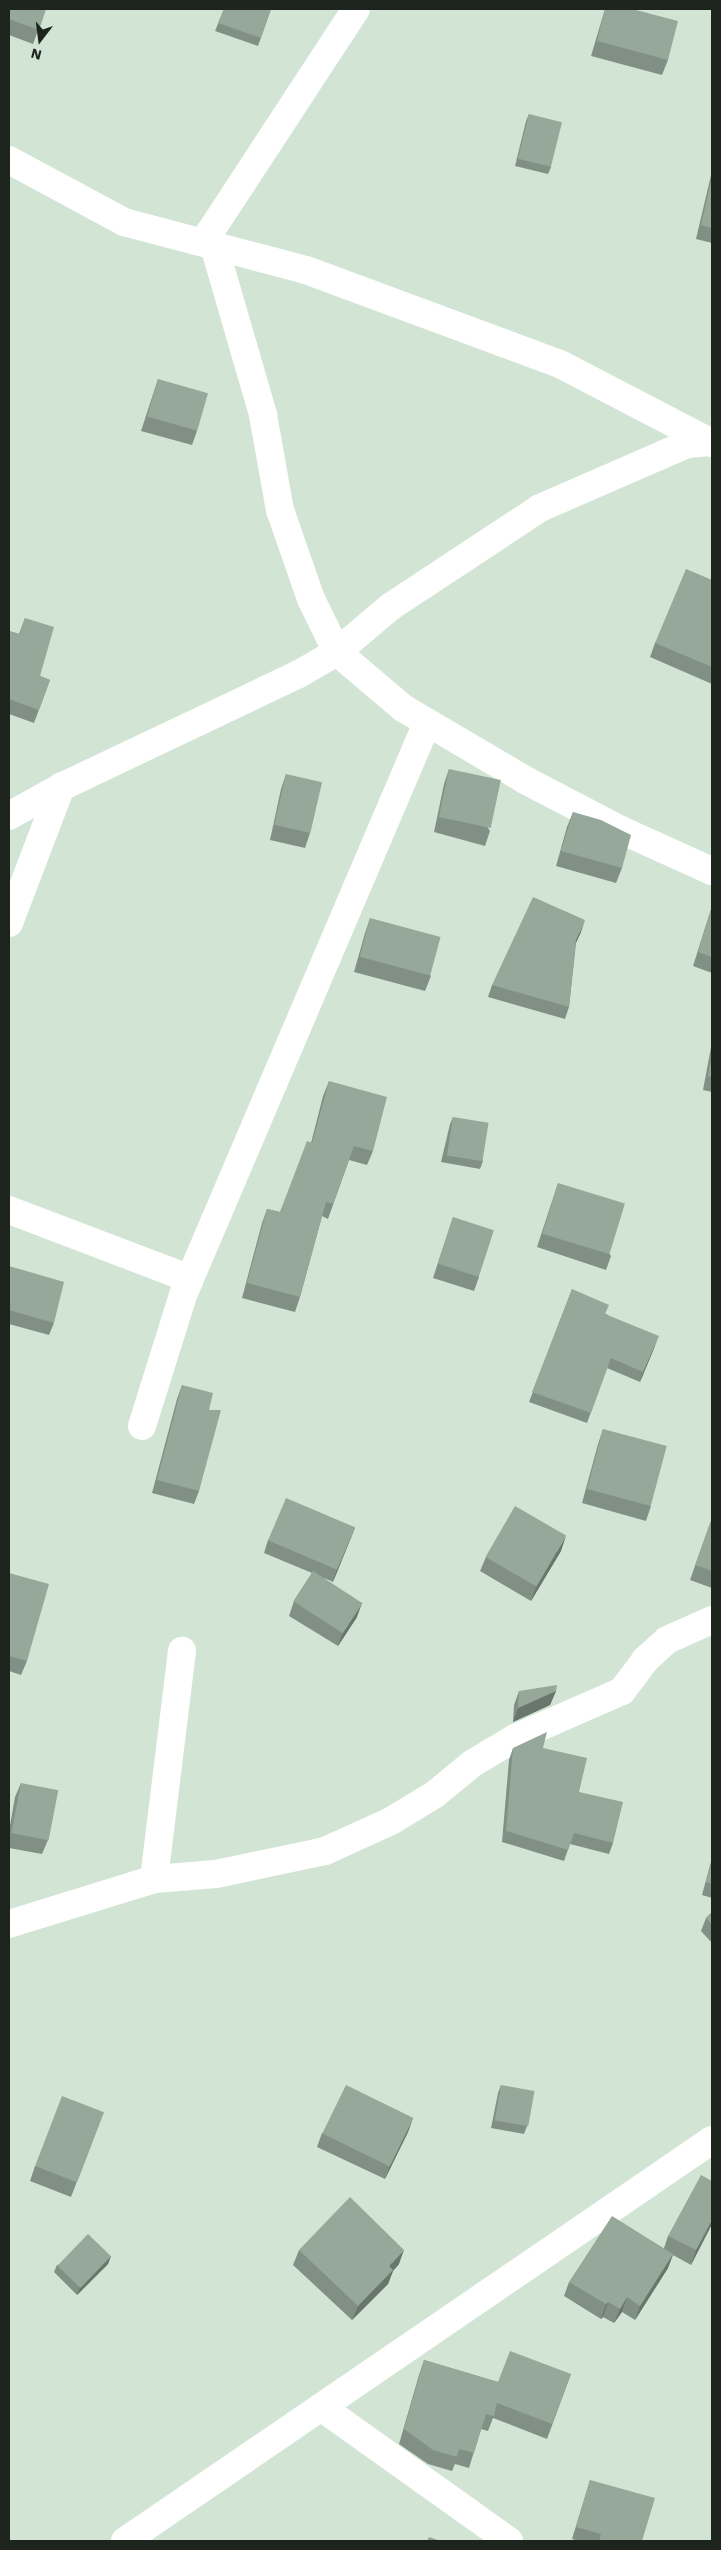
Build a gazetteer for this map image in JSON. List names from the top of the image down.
{
  "north": "bottom"
}
